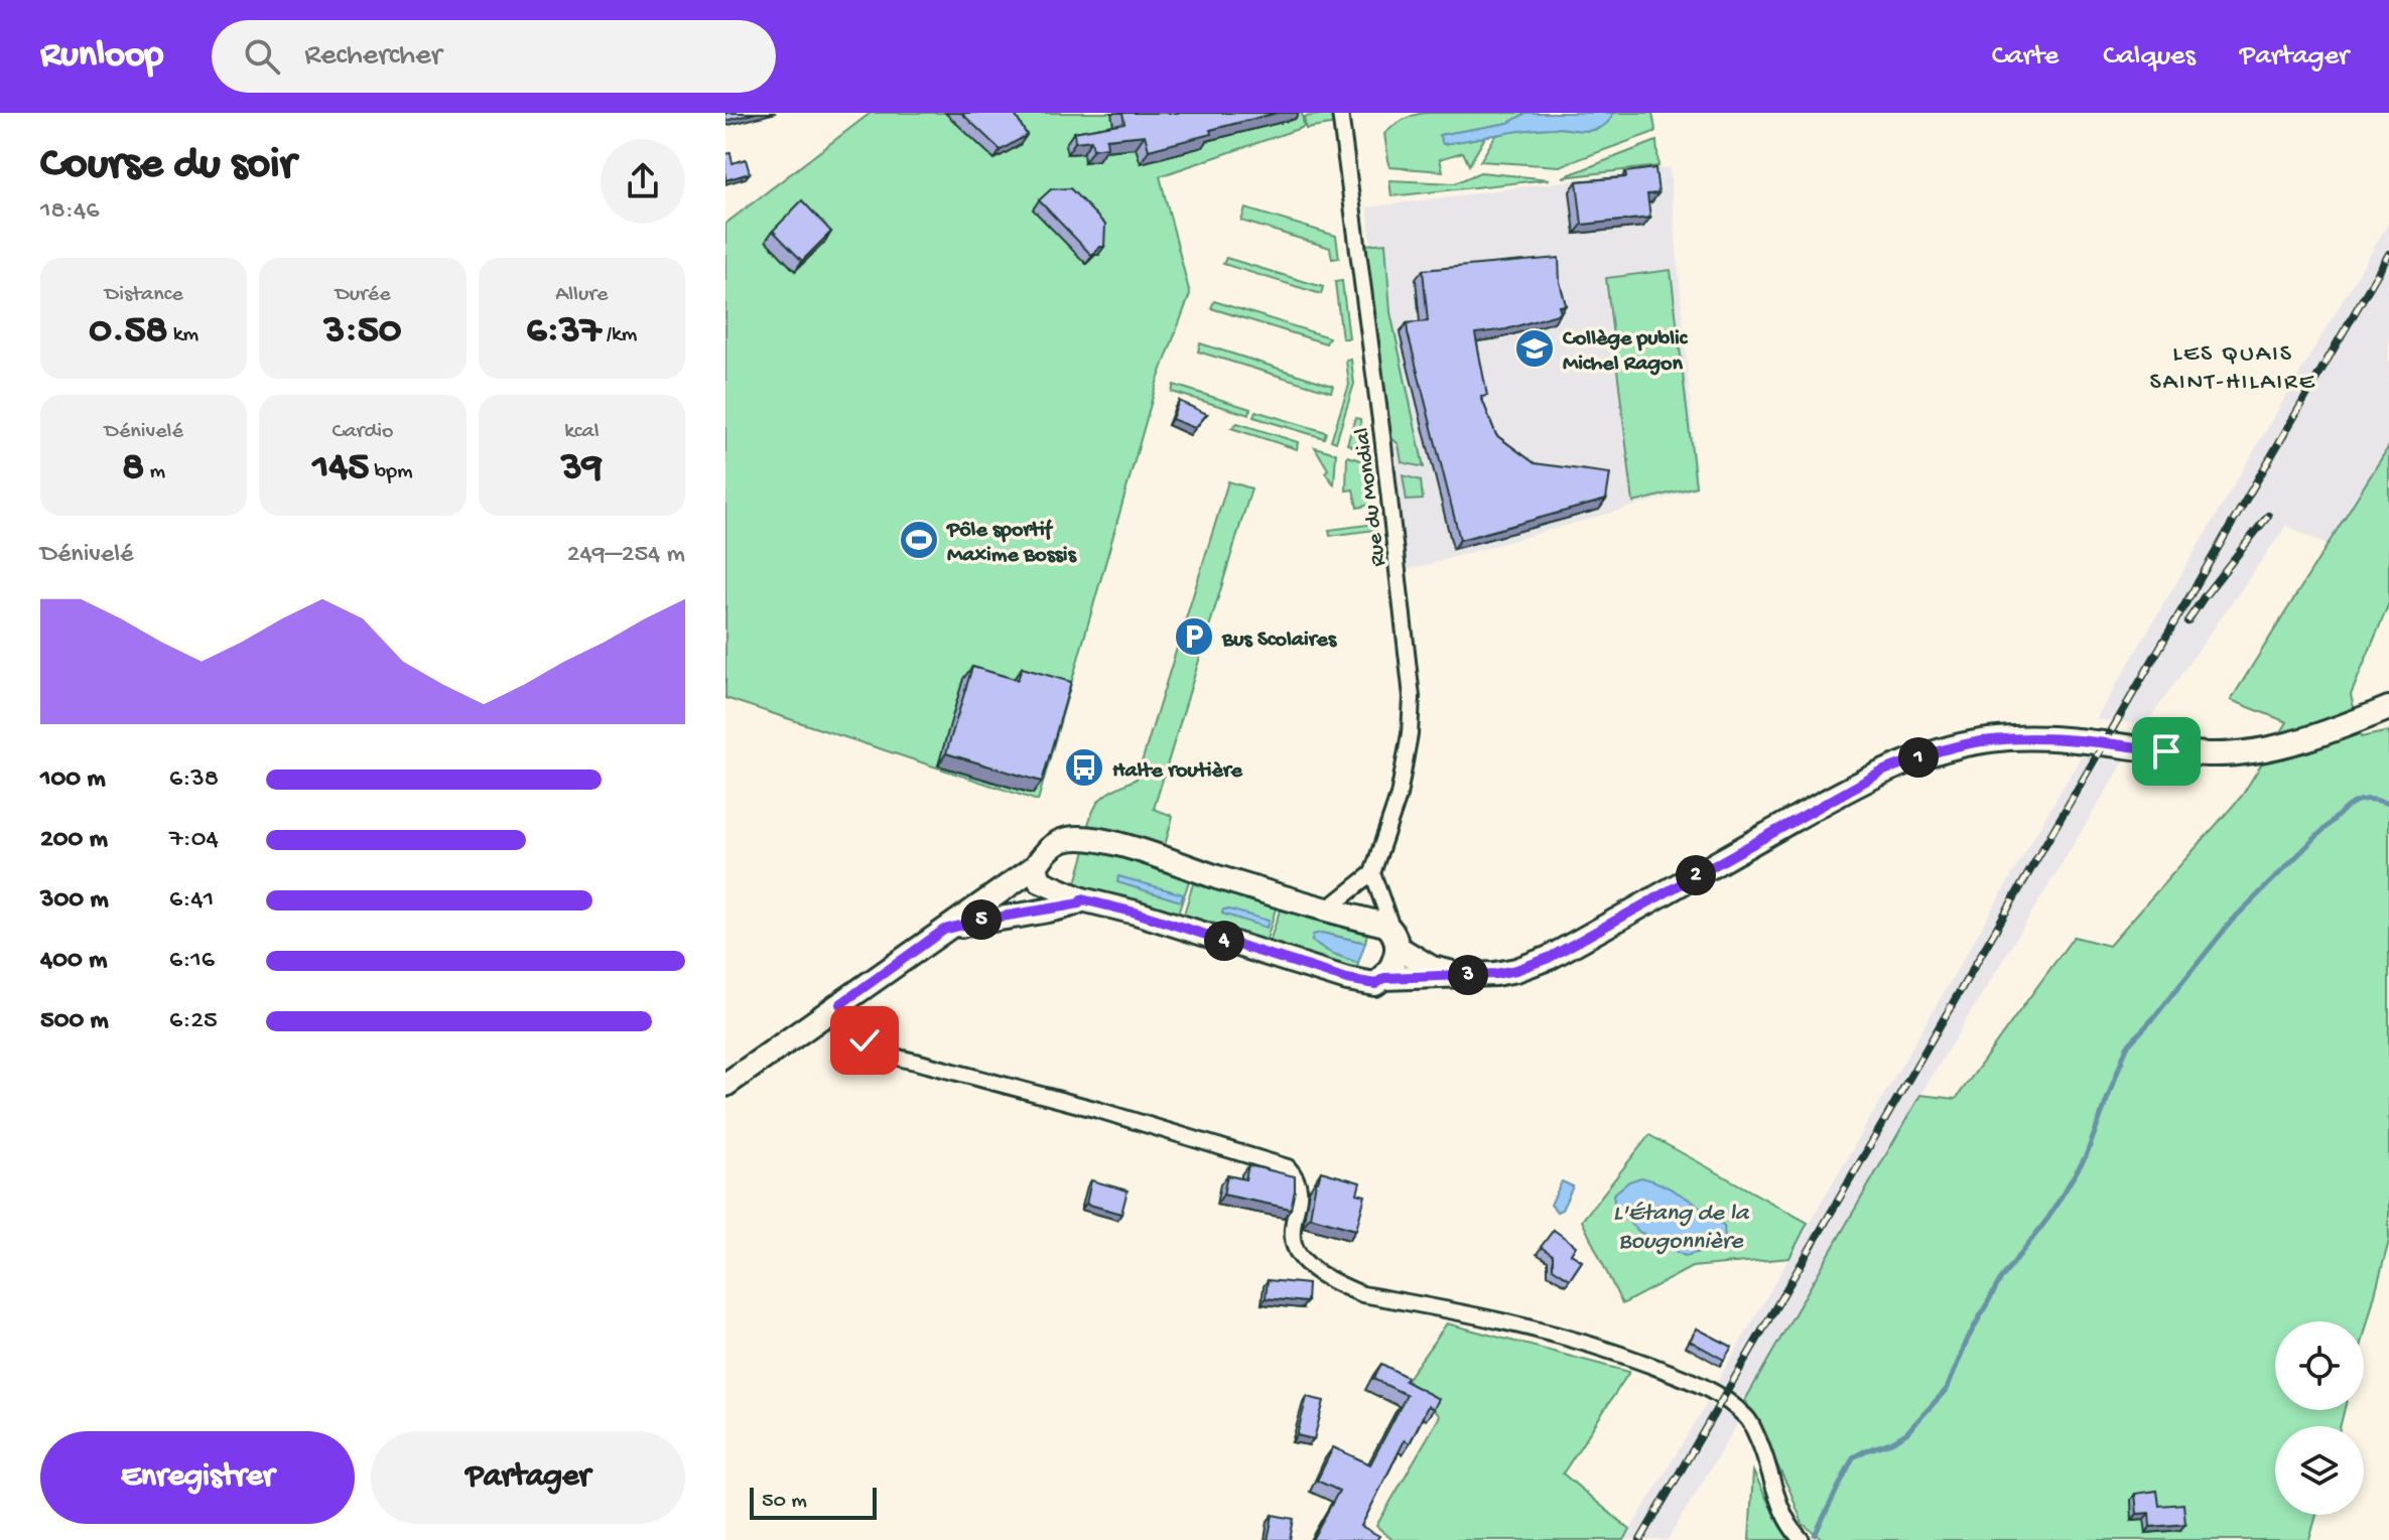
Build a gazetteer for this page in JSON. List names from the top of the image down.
{
  "streets": {
    "street": ["Rue du Mondial"]
  },
  "districts": ["LES QUAIS SAINT-HILAIRE"],
  "water": ["L'Étang de la Bougonnière"],
  "places": {
    "school or university": ["Collège public Michel Ragon"],
    "sports": ["Pôle sportif Maxime Bossis"],
    "parking": ["Bus Scolaires"],
    "bus stop": ["Halte routière"]
  },
  "scale_bar": "50 m",
  "page": {
    "header": "Runloop",
    "search": "Rechercher",
    "nav": ["Carte", "Calques", "Partager"],
    "heading": ["Course du soir", "18:46"],
    "stats": [
      ["Distance", "0.58 km"],
      ["Durée", "3:50"],
      ["Allure", "6:37 /km"],
      ["Dénivelé", "8 m"],
      ["Cardio", "145 bpm"],
      ["kcal", "39"]
    ],
    "chart": ["Dénivelé", "249–254 m"],
    "pins": [
      "1",
      "2",
      "5",
      "4",
      "3"
    ],
    "list": [
      {
        "name": "100 m",
        "note": "6:38"
      },
      {
        "name": "200 m",
        "note": "7:04"
      },
      {
        "name": "300 m",
        "note": "6:41"
      },
      {
        "name": "400 m",
        "note": "6:16"
      },
      {
        "name": "500 m",
        "note": "6:25"
      }
    ],
    "buttons": ["Enregistrer", "Partager"],
    "scale": "50 m"
  }
}
